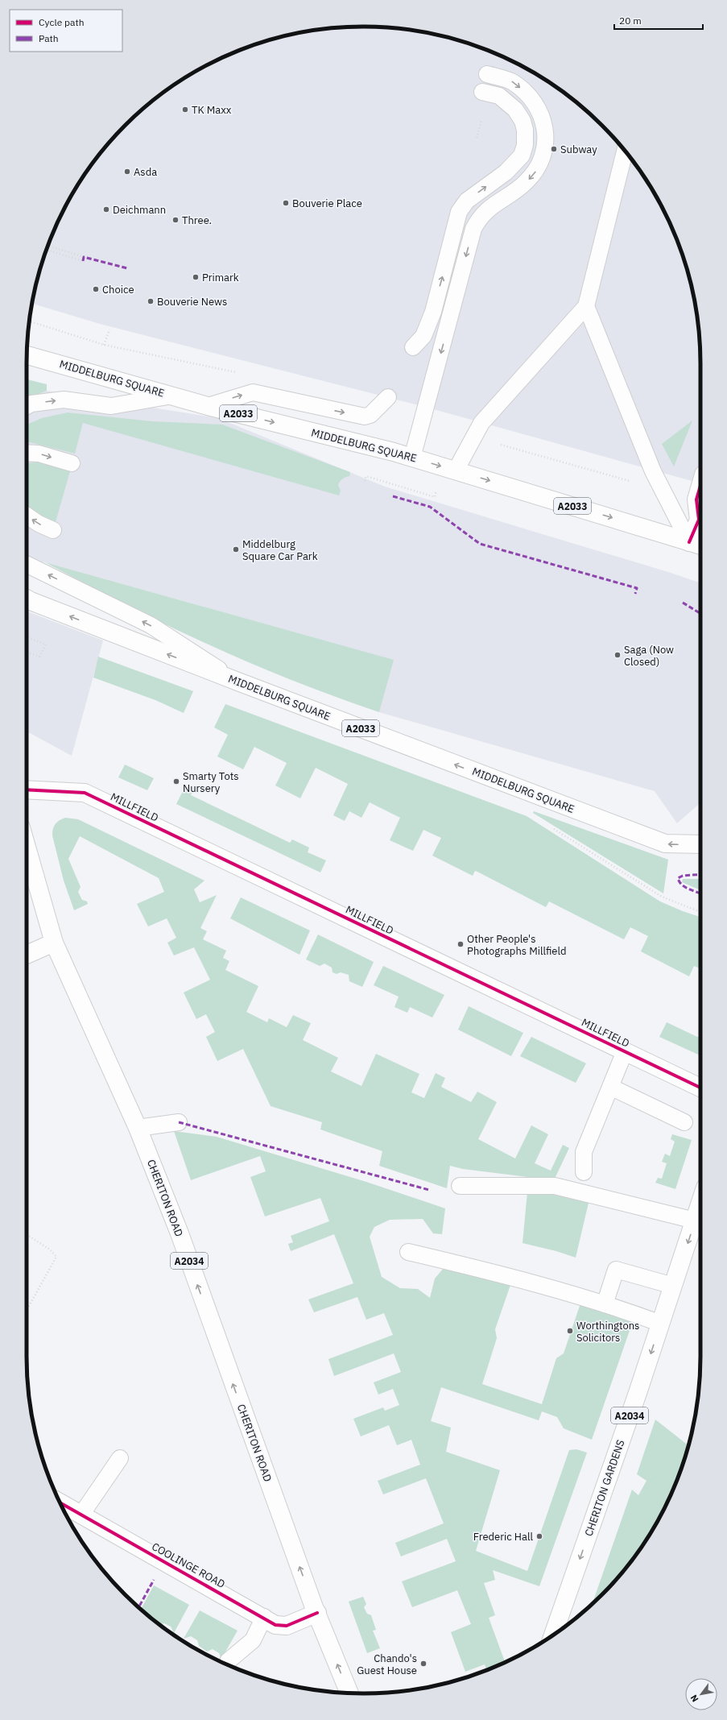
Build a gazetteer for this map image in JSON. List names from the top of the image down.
{
  "streets": {
    "main road": [
      "MIDDELBURG SQUARE",
      "A2033",
      "MILLFIELD",
      "CHERITON ROAD",
      "A2034",
      "CHERITON GARDENS",
      "COOLINGE ROAD"
    ]
  },
  "crossings": [
    ["CHERITON ROAD", "COOLINGE ROAD"]
  ],
  "one_way": ["CHERITON ROAD", "CHERITON GARDENS"],
  "places": [
    "TK Maxx",
    "Subway",
    "Asda",
    "Bouverie Place",
    "Deichmann",
    "Three.",
    "Primark",
    "Choice",
    "Bouverie News",
    "Middelburg Square Car Park",
    "Saga (Now Closed)",
    "Smarty Tots Nursery",
    "Other People's Photographs Millfield",
    "Worthingtons Solicitors",
    "Frederic Hall",
    "Chando's Guest House"
  ],
  "legend": ["Cycle path", "Path"],
  "scale_bar": "20 m",
  "north": "bottom left"
}
